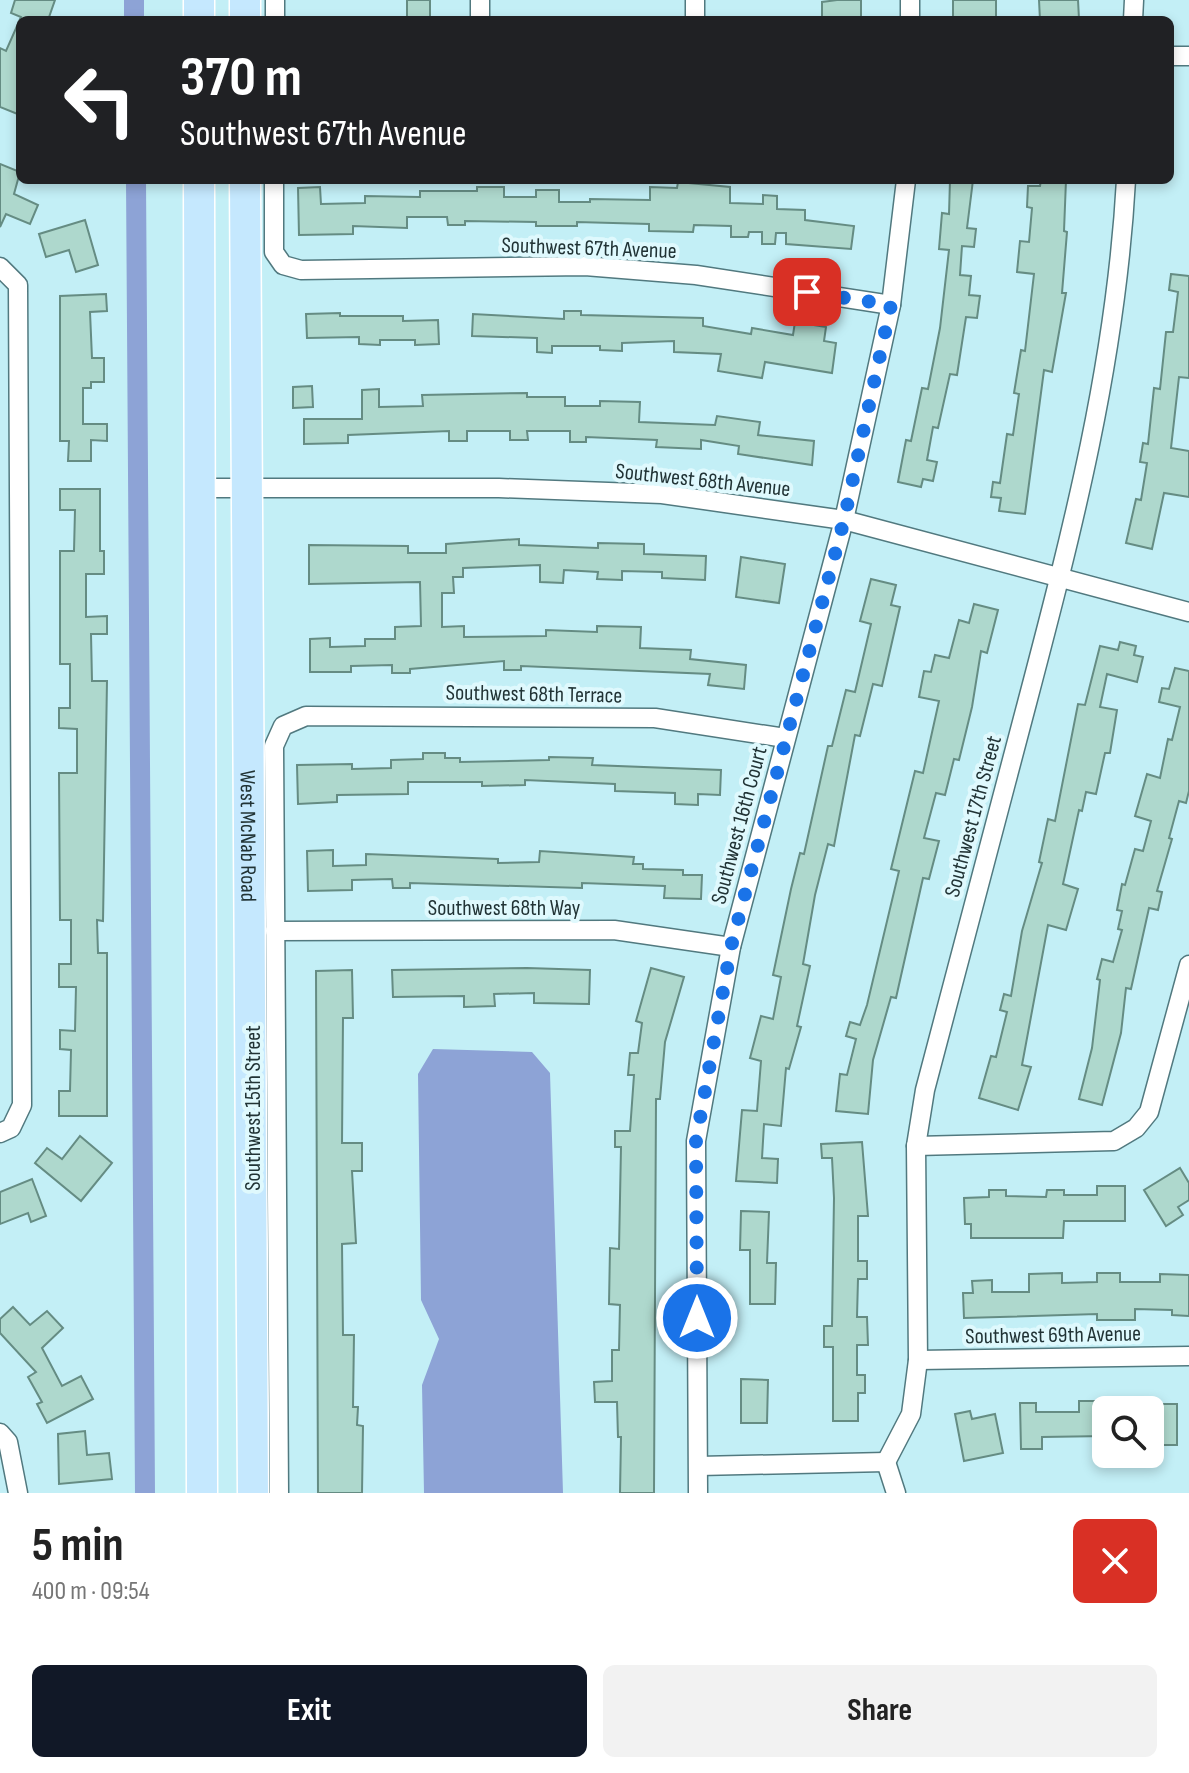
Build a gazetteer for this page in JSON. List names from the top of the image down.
{
  "streets": {
    "main road": ["West McNab Road"],
    "street": [
      "Southwest 67th Avenue",
      "Southwest 68th Avenue",
      "Southwest 68th Terrace",
      "Southwest 17th Street",
      "Southwest 16th Court",
      "Southwest 68th Way",
      "Southwest 15th Street",
      "Southwest 69th Avenue"
    ]
  },
  "crossings": [
    ["Southwest 67th Avenue", "Southwest 16th Court"],
    ["Southwest 68th Avenue", "Southwest 17th Street"],
    ["Southwest 68th Avenue", "Southwest 16th Court"],
    ["Southwest 68th Avenue", "West McNab Road"],
    ["Southwest 68th Terrace", "Southwest 16th Court"],
    ["Southwest 68th Terrace", "Southwest 15th Street"],
    ["Southwest 17th Street", "Southwest 69th Avenue"],
    ["Southwest 16th Court", "Southwest 68th Way"],
    ["Southwest 68th Way", "Southwest 15th Street"]
  ],
  "page": {
    "turn": ["370 m", "Southwest 67th Avenue"],
    "heading": ["5 min", "400 m · 09:54"],
    "buttons": ["Exit", "Share"]
  }
}
